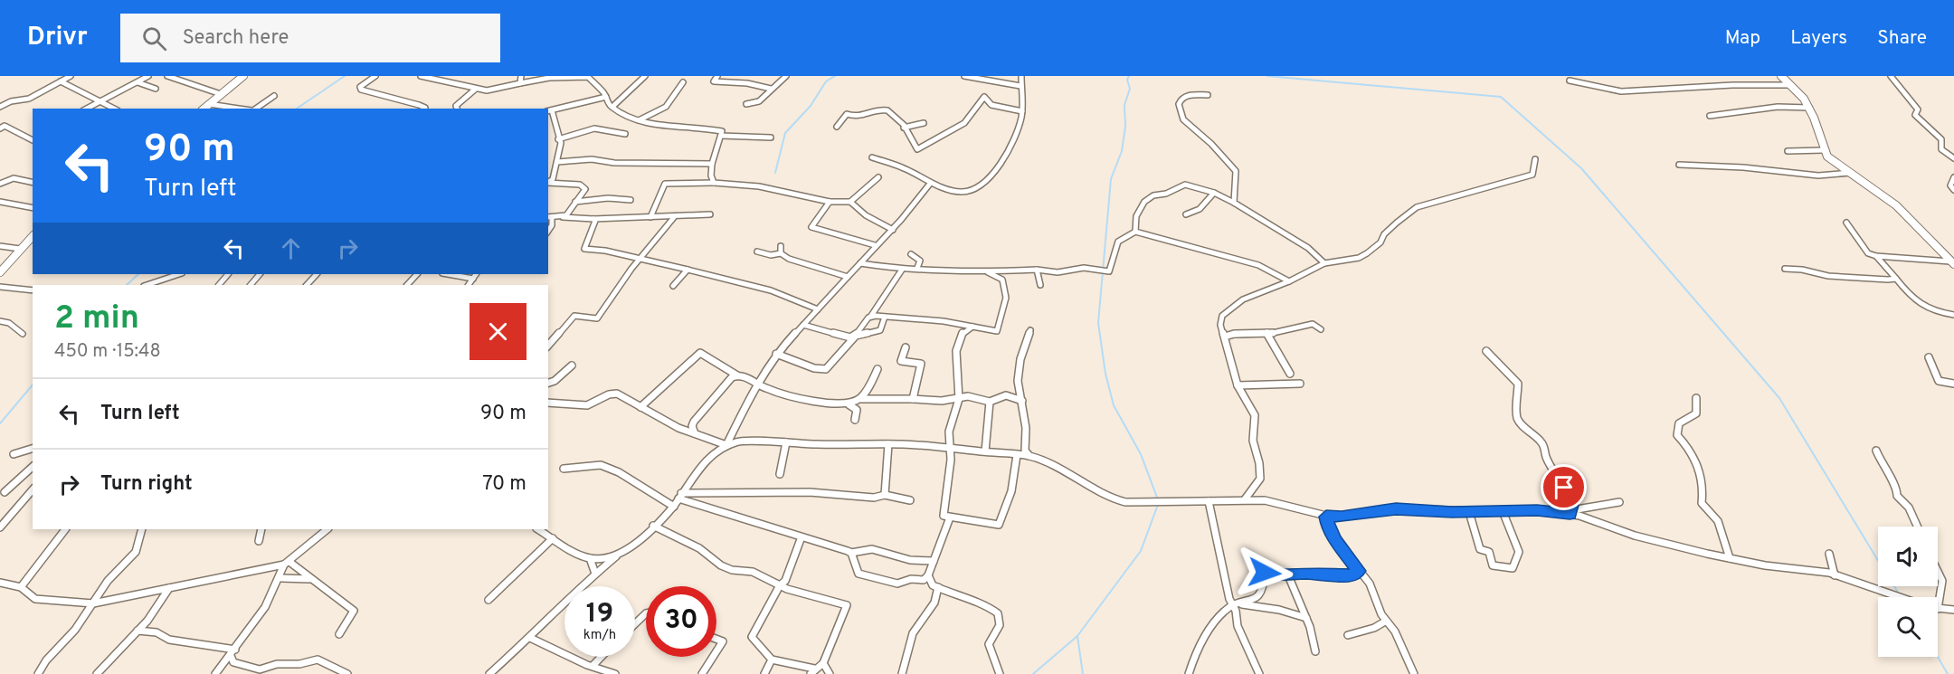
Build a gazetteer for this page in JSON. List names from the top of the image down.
{
  "page": {
    "header": "Drivr",
    "search": "Search here",
    "nav": ["Map", "Layers", "Share"],
    "turn": ["90 m", "Turn left"],
    "heading": ["2 min", "450 m · 15:48"],
    "list": [
      {
        "name": "Turn left",
        "value": "90 m"
      },
      {
        "name": "Turn right",
        "value": "70 m"
      }
    ],
    "speed": "19 km/h",
    "limit": "30"
  }
}
